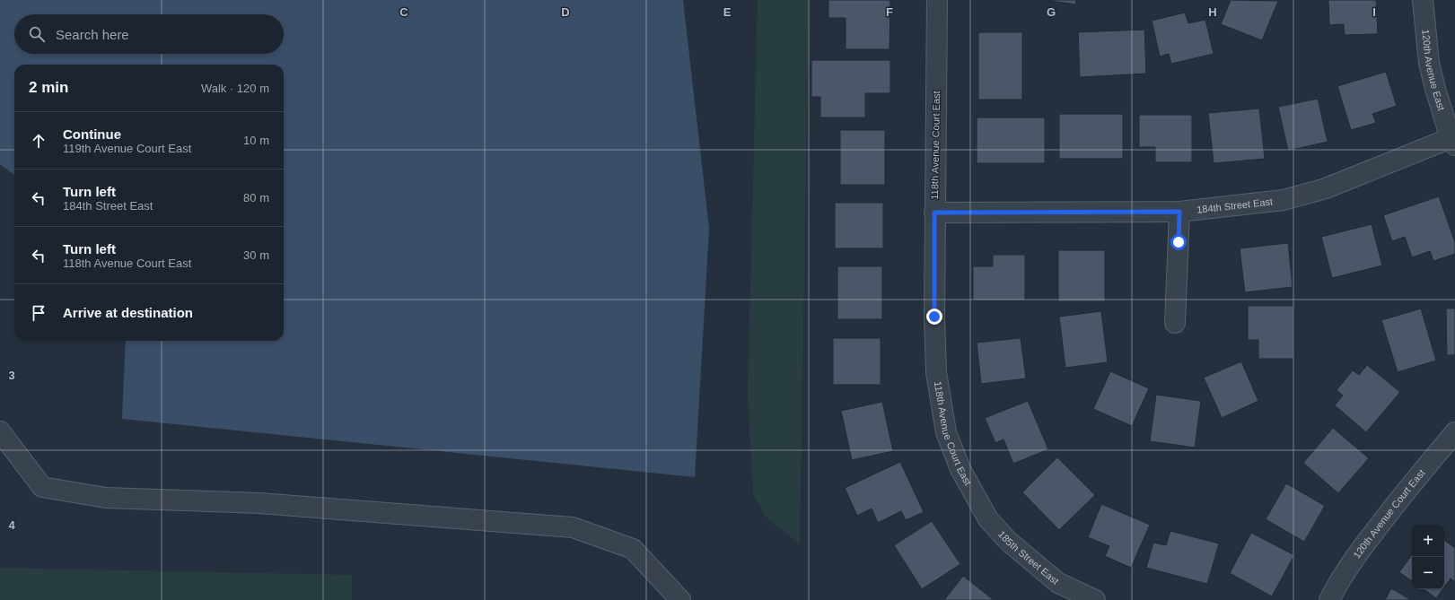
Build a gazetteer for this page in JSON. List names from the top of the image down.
{
  "streets": {
    "street": [
      "120th Avenue East",
      "118th Avenue Court East",
      "184th Street East",
      "120th Avenue Court East",
      "185th Street East"
    ]
  },
  "crossings": [
    ["120th Avenue East", "184th Street East"],
    ["118th Avenue Court East", "184th Street East"],
    ["118th Avenue Court East", "185th Street East"]
  ],
  "page": {
    "search": "Search here",
    "heading": ["2 min", "Walk · 120 m"],
    "list": [
      ["Continue", "119th Avenue Court East", "10 m"],
      ["Turn left", "184th Street East", "80 m"],
      ["Turn left", "118th Avenue Court East", "30 m"],
      "Arrive at destination"
    ],
    "map_buttons": ["+", "−"]
  },
  "grid": {
    "columns": [
      "C",
      "D",
      "E",
      "F",
      "G",
      "H",
      "I"
    ],
    "rows": ["3", "4"]
  }
}
